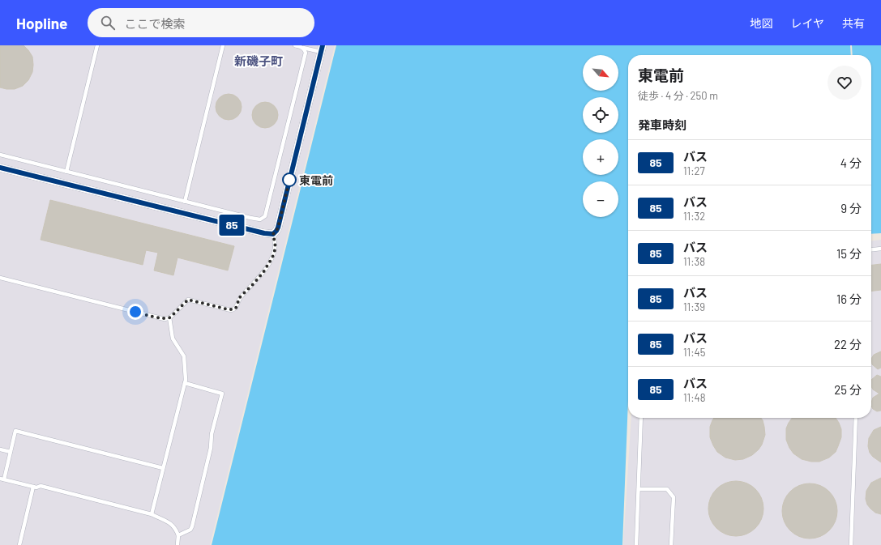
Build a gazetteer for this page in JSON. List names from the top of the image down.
{
  "districts": ["新磯子町"],
  "places": ["東電前"],
  "lines": ["bus line 85"],
  "north": "bottom right",
  "page": {
    "header": "Hopline",
    "search": "ここで検索",
    "nav": ["地図", "レイヤ", "共有"],
    "on_map": "85",
    "map_buttons": ["+", "−"],
    "heading": [
      ["東電前", "徒歩 · 4 分 · 250 m"],
      "発車時刻"
    ],
    "list": [
      {
        "mark": "85",
        "name": "バス",
        "note": "11:27",
        "value": "4 分"
      },
      {
        "mark": "85",
        "name": "バス",
        "note": "11:32",
        "value": "9 分"
      },
      {
        "mark": "85",
        "name": "バス",
        "note": "11:38",
        "value": "15 分"
      },
      {
        "mark": "85",
        "name": "バス",
        "note": "11:39",
        "value": "16 分"
      },
      {
        "mark": "85",
        "name": "バス",
        "note": "11:45",
        "value": "22 分"
      },
      {
        "mark": "85",
        "name": "バス",
        "note": "11:48",
        "value": "25 分"
      }
    ]
  }
}
